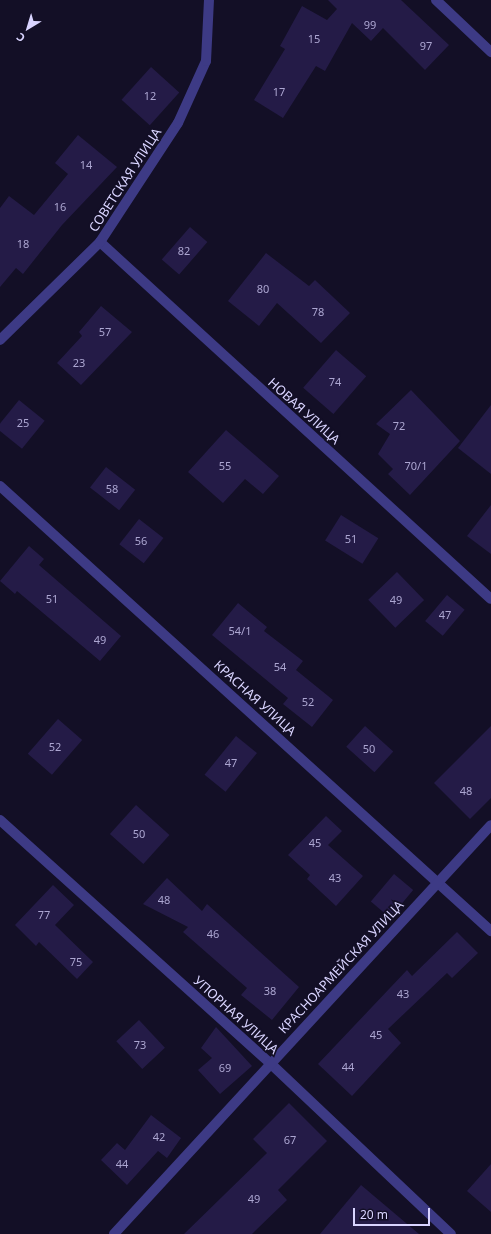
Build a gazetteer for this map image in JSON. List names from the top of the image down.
{
  "streets": {
    "street": [
      "СОВЕТСКАЯ УЛИЦА",
      "НОВАЯ УЛИЦА",
      "КРАСНАЯ УЛИЦА",
      "КРАСНОАРМЕЙСКАЯ УЛИЦА",
      "УПОРНАЯ УЛИЦА"
    ]
  },
  "crossings": [
    ["СОВЕТСКАЯ УЛИЦА", "НОВАЯ УЛИЦА"],
    ["КРАСНАЯ УЛИЦА", "КРАСНОАРМЕЙСКАЯ УЛИЦА"],
    ["КРАСНОАРМЕЙСКАЯ УЛИЦА", "УПОРНАЯ УЛИЦА"]
  ],
  "house_numbers": [
    "99",
    "15",
    "97",
    "17",
    "12",
    "14",
    "16",
    "18",
    "82",
    "80",
    "78",
    "57",
    "23",
    "74",
    "25",
    "72",
    "55",
    "70/1",
    "58",
    "51",
    "56",
    "51",
    "49",
    "47",
    "54/1",
    "49",
    "54",
    "52",
    "52",
    "50",
    "47",
    "48",
    "50",
    "45",
    "43",
    "48",
    "77",
    "46",
    "75",
    "38",
    "43",
    "45",
    "73",
    "44",
    "69",
    "42",
    "67",
    "44",
    "49"
  ],
  "scale_bar": "20 m",
  "north": "bottom left"
}
